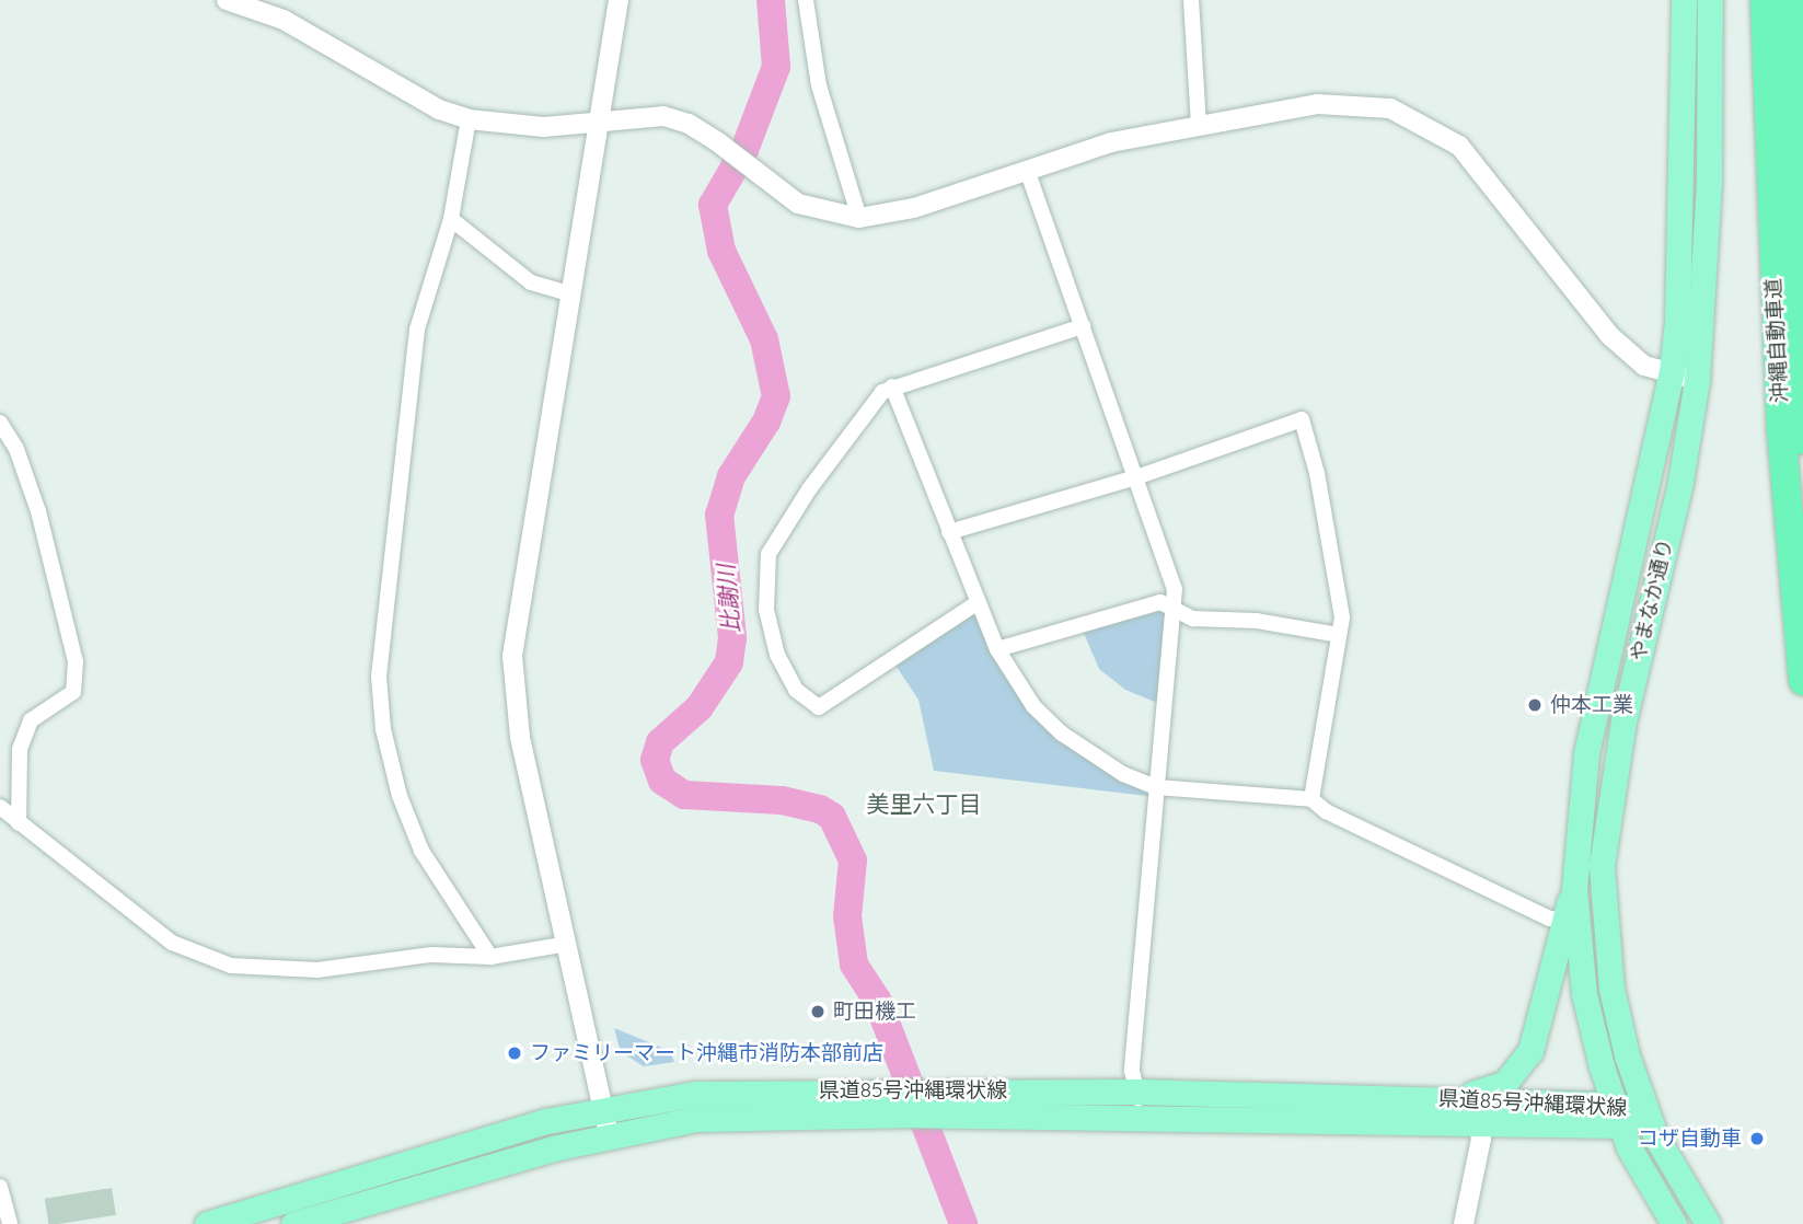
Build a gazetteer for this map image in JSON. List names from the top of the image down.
{
  "streets": {
    "highway": ["沖縄自動車道"],
    "main road": ["やまなか通り", "県道85号沖縄環状線"]
  },
  "crossings": [
    ["やまなか通り", "県道85号沖縄環状線"]
  ],
  "districts": ["美里六丁目"],
  "water": ["比謝川"],
  "places": [
    "仲本工業",
    "町田機工",
    "ファミリーマート沖縄市消防本部前店",
    "コザ自動車"
  ]
}
